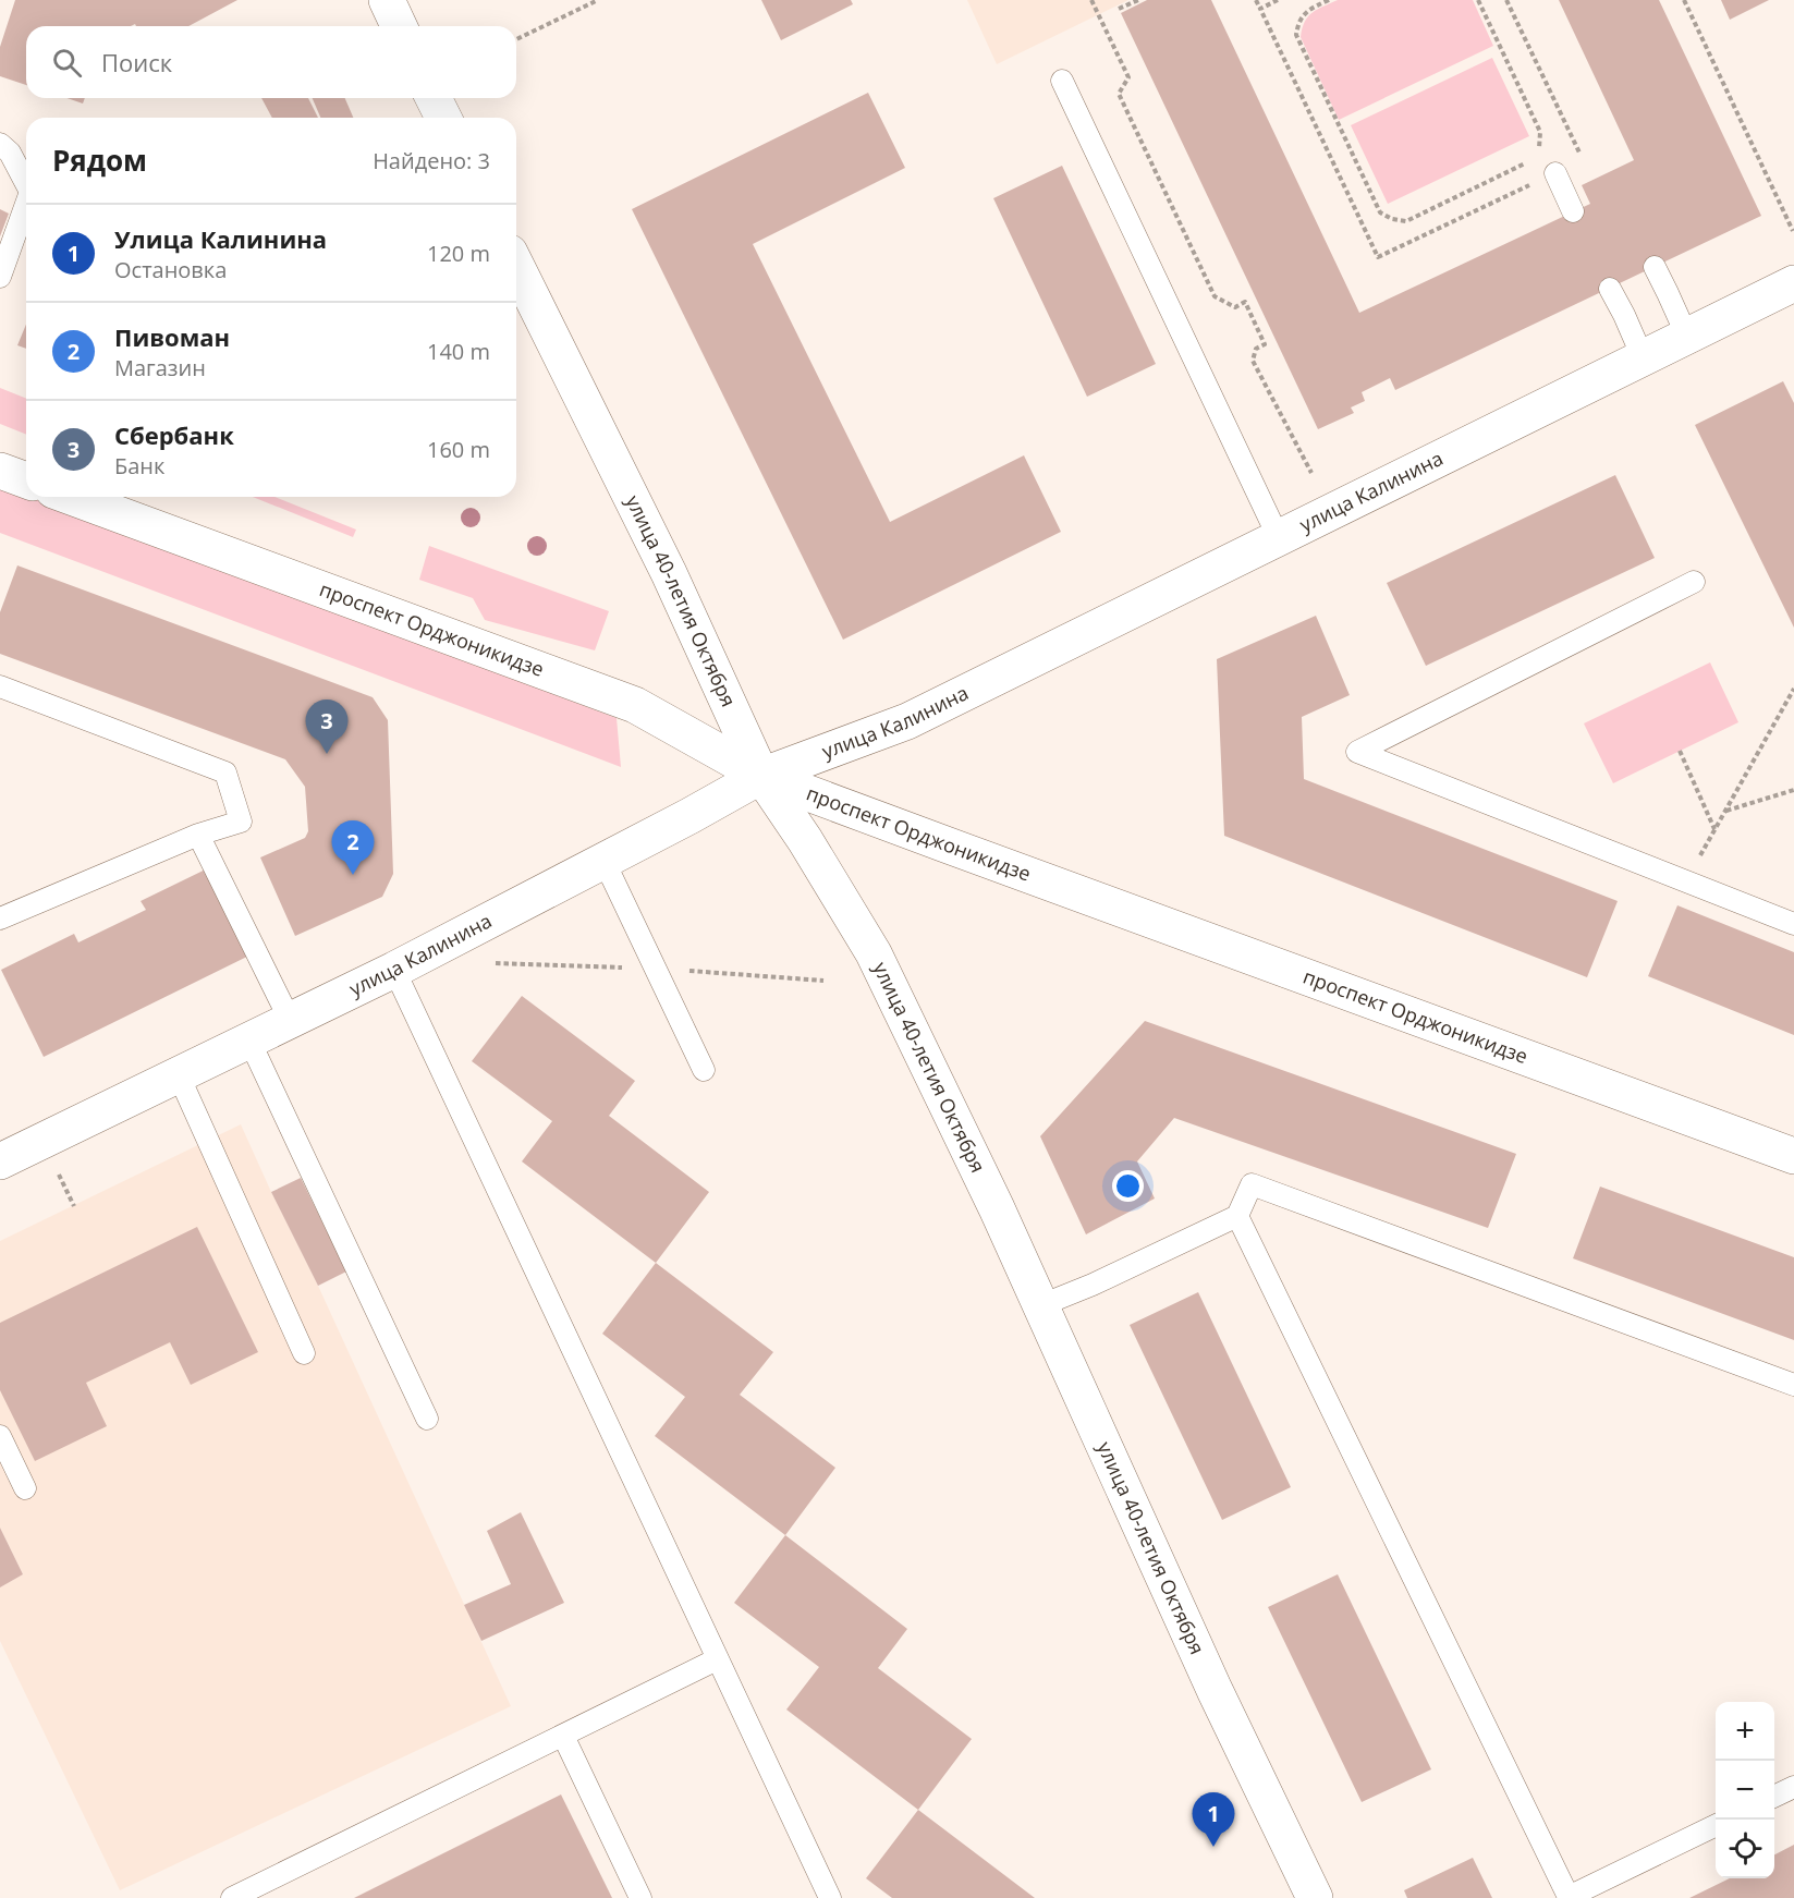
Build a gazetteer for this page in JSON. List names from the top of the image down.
{
  "streets": {
    "street": ["улица Калинина", "улица 40-летия Октября", "проспект Орджоникидзе"]
  },
  "crossings": [
    ["улица Калинина", "улица 40-летия Октября"],
    ["улица Калинина", "проспект Орджоникидзе"],
    ["улица 40-летия Октября", "проспект Орджоникидзе"]
  ],
  "page": {
    "search": "Поиск",
    "heading": ["Рядом", "Найдено: 3"],
    "list": [
      {
        "mark": "1",
        "name": "Улица Калинина",
        "note": "Остановка",
        "value": "120 m"
      },
      {
        "mark": "2",
        "name": "Пивоман",
        "note": "Магазин",
        "value": "140 m"
      },
      {
        "mark": "3",
        "name": "Сбербанк",
        "note": "Банк",
        "value": "160 m"
      }
    ],
    "pins": ["3", "2", "1"],
    "map_buttons": ["+", "−"]
  }
}
